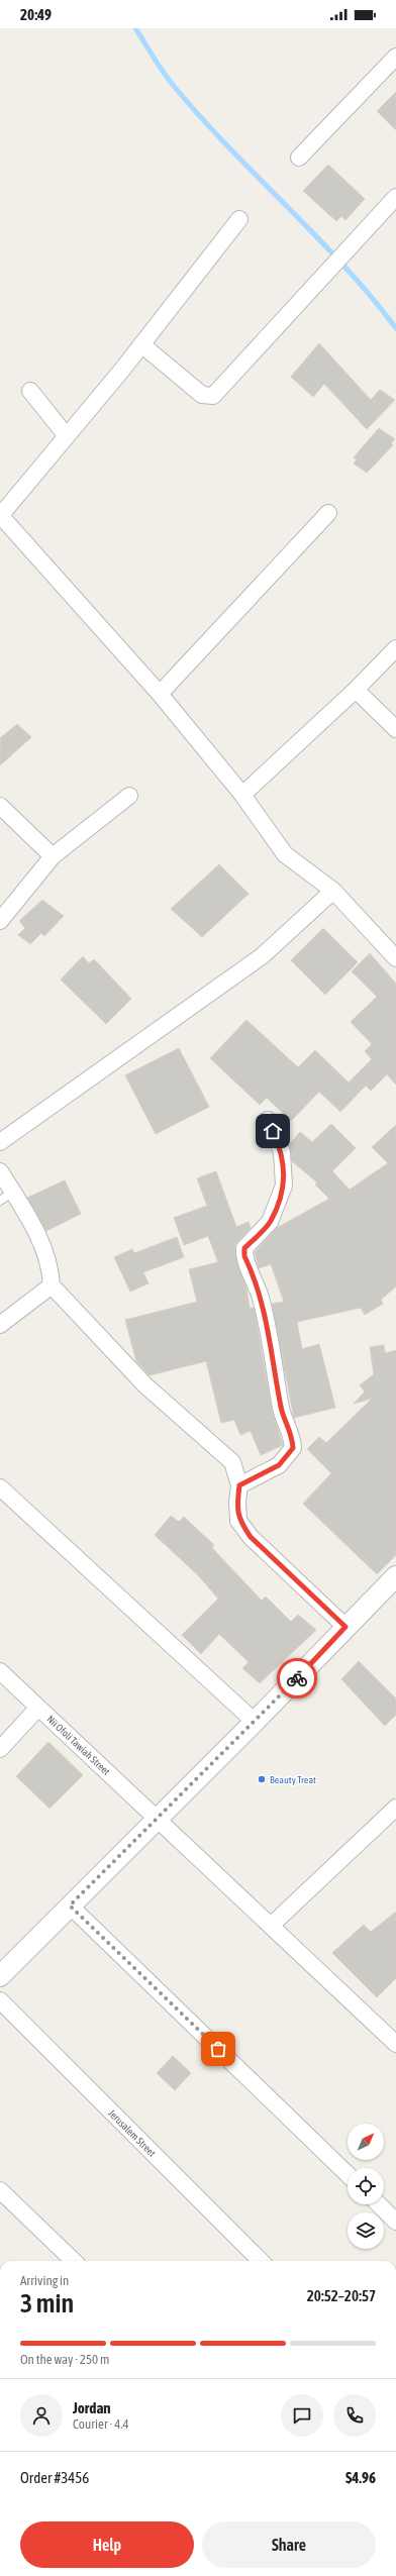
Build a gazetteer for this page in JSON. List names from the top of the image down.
{
  "streets": {
    "street": ["Nii Ofoli Tawiah Street", "Jerusalem Street"]
  },
  "places": ["Beauty Treat"],
  "north": "top right",
  "page": {
    "status": "20:49",
    "heading": ["3 min", "Arriving in", "20:52–20:57"],
    "panel": [
      "Jordan",
      "Courier · 4.4",
      "Order #3456",
      "$4.96"
    ],
    "bar": "On the way · 250 m",
    "buttons": ["Help", "Share"]
  }
}
